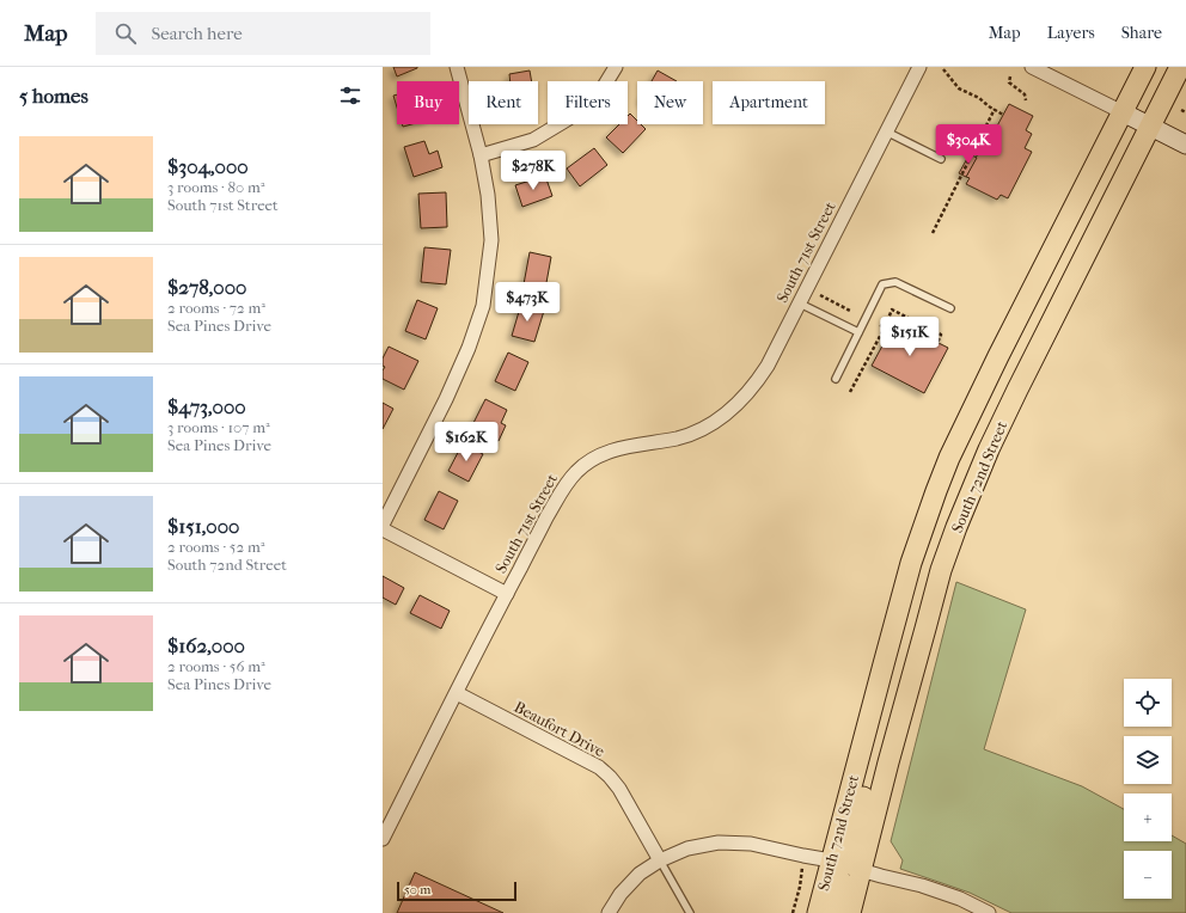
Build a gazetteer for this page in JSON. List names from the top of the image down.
{
  "streets": {
    "main road": ["South 72nd Street"],
    "street": ["South 71st Street", "Beaufort Drive"]
  },
  "crossings": [
    ["South 71st Street", "Beaufort Drive"]
  ],
  "scale_bar": "50 m",
  "page": {
    "header": "Map",
    "search": "Search here",
    "nav": ["Map", "Layers", "Share"],
    "heading": "5 homes",
    "chip": [
      "Buy",
      "Rent",
      "Filters",
      "New",
      "Apartment"
    ],
    "list": [
      {
        "name": "$304,000",
        "note": "3 rooms · 80 m² · South 71st Street"
      },
      {
        "name": "$278,000",
        "note": "2 rooms · 72 m² · Sea Pines Drive"
      },
      {
        "name": "$473,000",
        "note": "3 rooms · 107 m² · Sea Pines Drive"
      },
      {
        "name": "$151,000",
        "note": "2 rooms · 52 m² · South 72nd Street"
      },
      {
        "name": "$162,000",
        "note": "2 rooms · 56 m² · Sea Pines Drive"
      }
    ],
    "price": [
      "$304K",
      "$278K",
      "$473K",
      "$151K",
      "$162K"
    ],
    "map_buttons": ["+", "−"],
    "scale": "50 m"
  }
}
